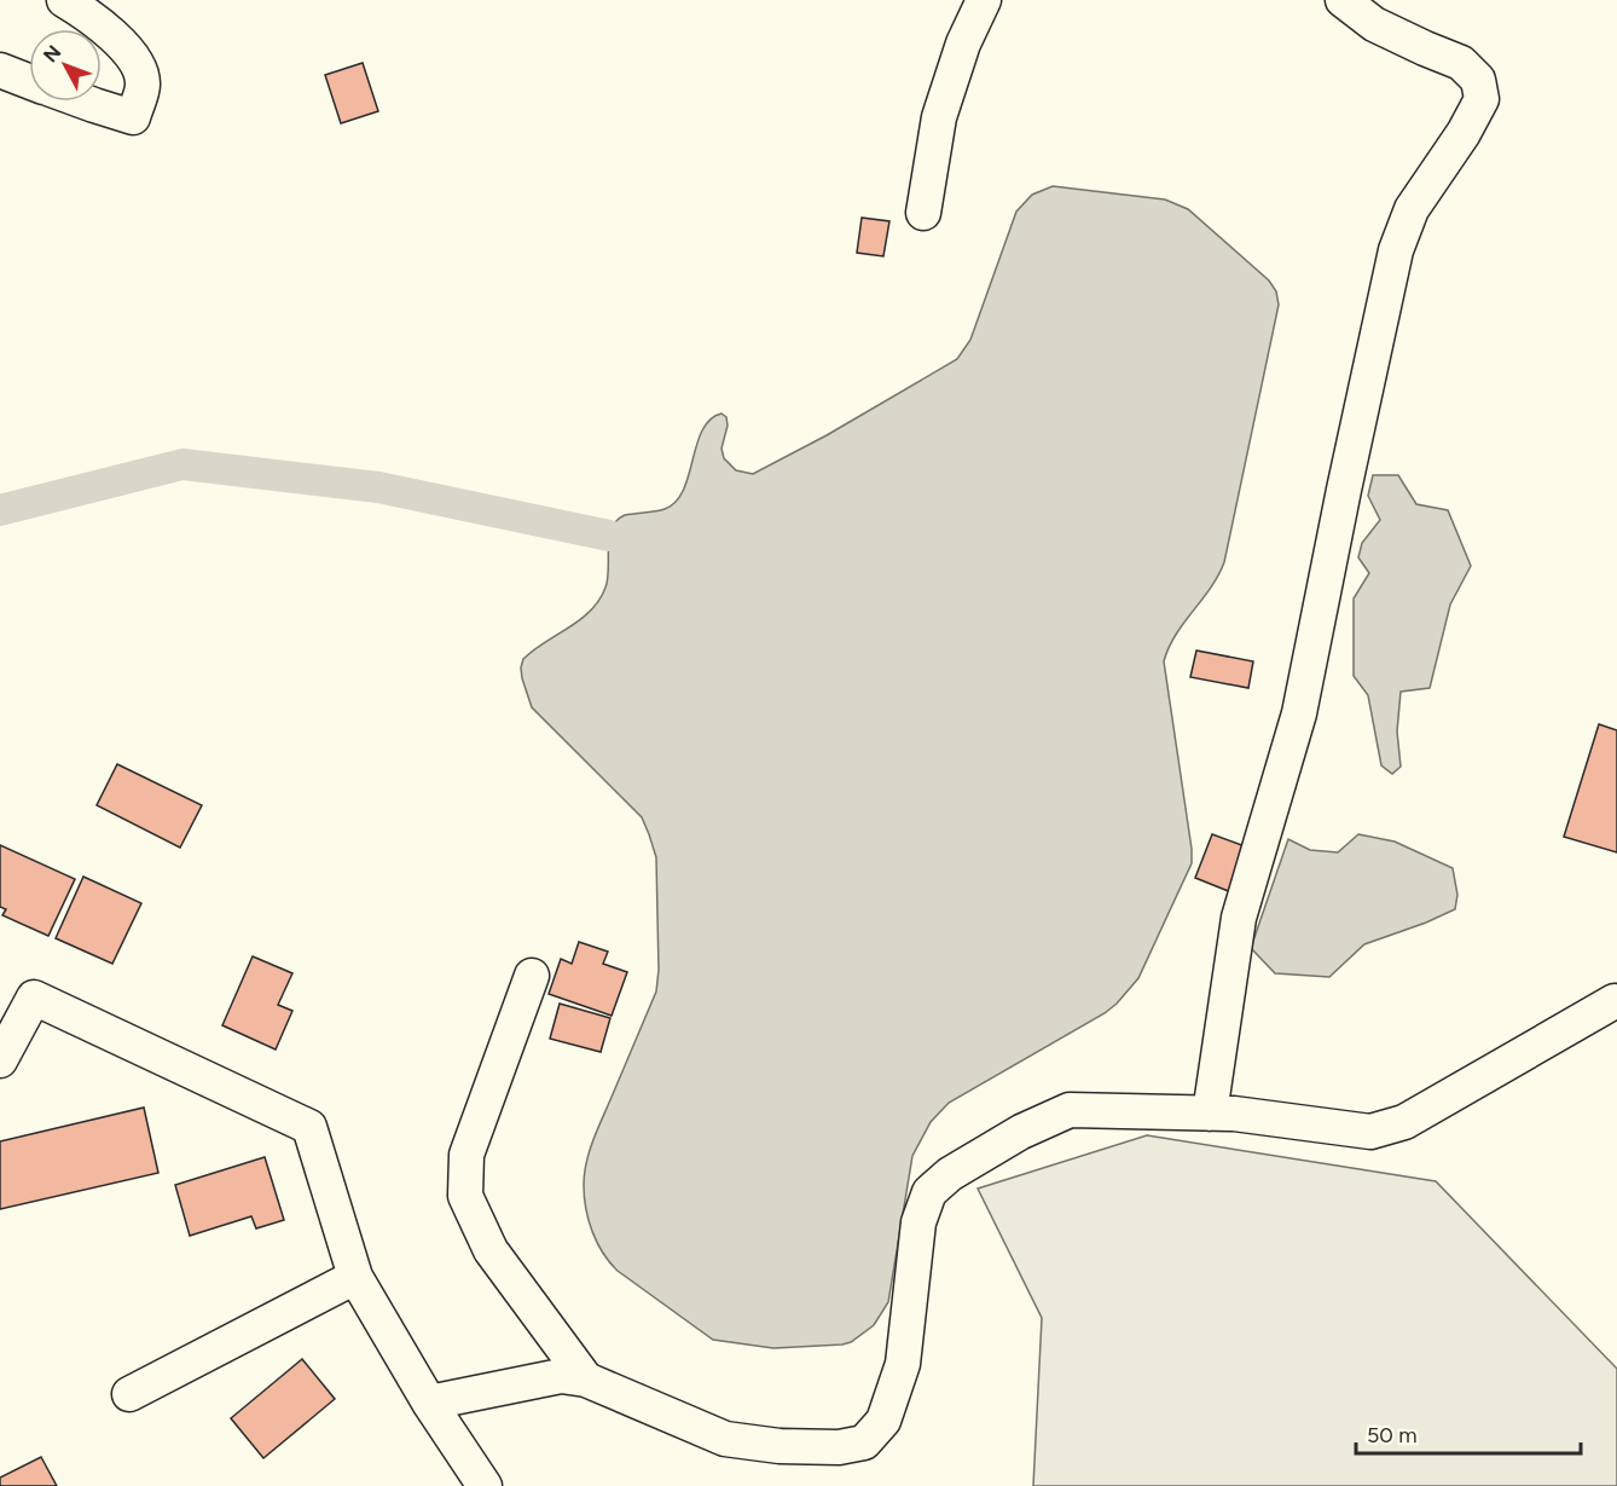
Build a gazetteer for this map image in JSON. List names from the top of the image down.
{
  "scale_bar": "50 m",
  "north": "top left"
}
